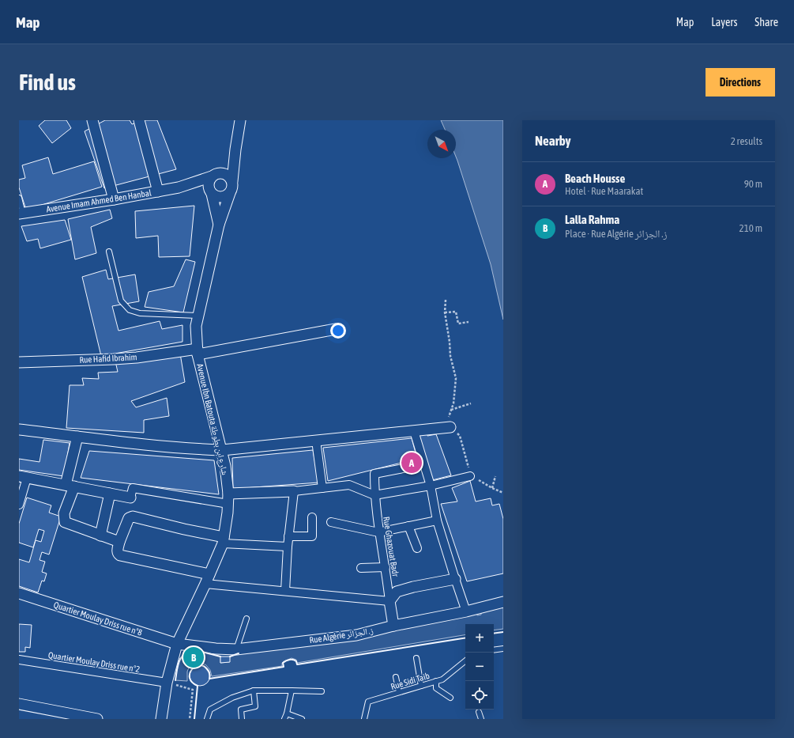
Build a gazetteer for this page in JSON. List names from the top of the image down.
{
  "streets": {
    "street": [
      "Avenue Imam Ahmed Ben Hanbal",
      "Rue Hafid Ibrahim",
      "Avenue Ibn Batouta شارع ابن بطوطة",
      "Rue Ghazouat Badr",
      "Quartier Moulay Driss rue n°8",
      "Rue Algérie ز. الجزائر",
      "Quartier Moulay Driss rue n°2"
    ],
    "lane": ["Rue Sidi Taib"]
  },
  "crossings": [
    ["Avenue Imam Ahmed Ben Hanbal", "Avenue Ibn Batouta شارع ابن بطوطة"],
    ["Rue Hafid Ibrahim", "Avenue Ibn Batouta شارع ابن بطوطة"],
    ["Avenue Ibn Batouta شارع ابن بطوطة", "Quartier Moulay Driss rue n°8"],
    ["Avenue Ibn Batouta شارع ابن بطوطة", "Rue Algérie ز. الجزائر"],
    ["Avenue Ibn Batouta شارع ابن بطوطة", "Quartier Moulay Driss rue n°2"],
    ["Quartier Moulay Driss rue n°8", "Rue Algérie ز. الجزائر"]
  ],
  "north": "bottom right",
  "page": {
    "header": "Map",
    "nav": ["Map", "Layers", "Share"],
    "buttons": "Directions",
    "title": "Find us",
    "heading": ["Nearby", "2 results"],
    "list": [
      {
        "mark": "A",
        "name": "Beach Housse",
        "note": "Hotel · Rue Maarakat",
        "value": "90 m"
      },
      {
        "mark": "B",
        "name": "Lalla Rahma",
        "note": "Place · Rue Algérie ز. الجزائر",
        "value": "210 m"
      }
    ],
    "pins": ["A", "B"],
    "map_buttons": ["+", "−"]
  }
}
